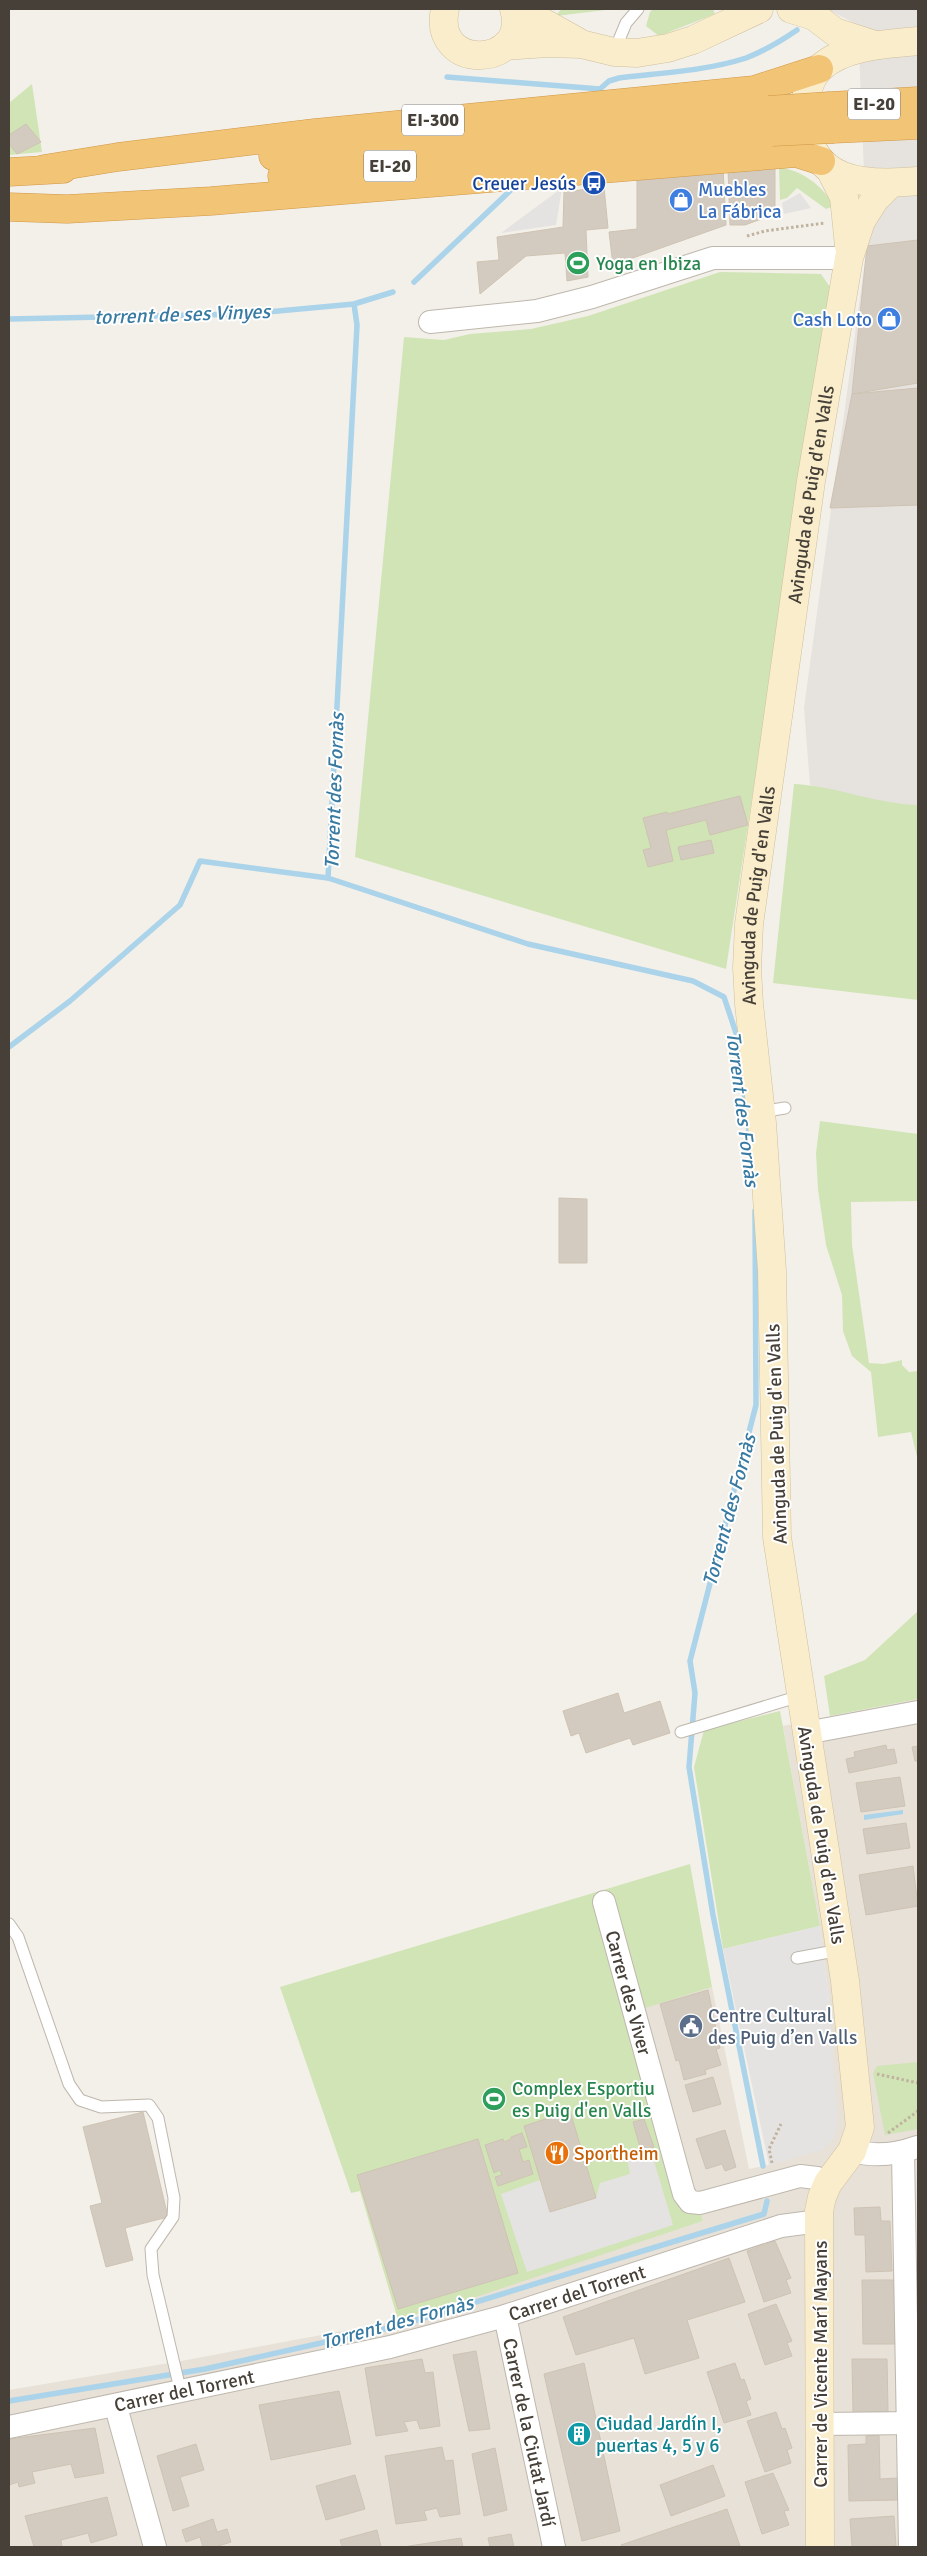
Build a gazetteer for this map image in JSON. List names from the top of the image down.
{
  "streets": {
    "highway": ["EI-20", "EI-300"],
    "street": [
      "Avinguda de Puig d'en Valls",
      "Carrer des Viver",
      "Carrer del Torrent",
      "Carrer de Vicente Marí Mayans",
      "Carrer de la Ciutat Jardí"
    ]
  },
  "crossings": [
    ["EI-20", "EI-300"],
    ["EI-300", "Avinguda de Puig d'en Valls"],
    ["Avinguda de Puig d'en Valls", "Carrer des Viver"],
    ["Avinguda de Puig d'en Valls", "Carrer de Vicente Marí Mayans"],
    ["Carrer des Viver", "Carrer de Vicente Marí Mayans"],
    ["Carrer del Torrent", "Carrer de Vicente Marí Mayans"],
    ["Carrer del Torrent", "Carrer de la Ciutat Jardí"]
  ],
  "water": ["torrent de ses Vinyes", "Torrent des Fornàs"],
  "places": {
    "bus stop": ["Creuer Jesús"],
    "shop": ["Muebles La Fábrica", "Cash Loto"],
    "sports": ["Yoga en Ibiza", "Complex Esportiu es Puig d'en Valls"],
    "public building": ["Centre Cultural des Puig d’en Valls"],
    "restaurant": ["Sportheim"],
    "building": ["Ciudad Jardín I, puertas 4, 5 y 6"]
  }
}
